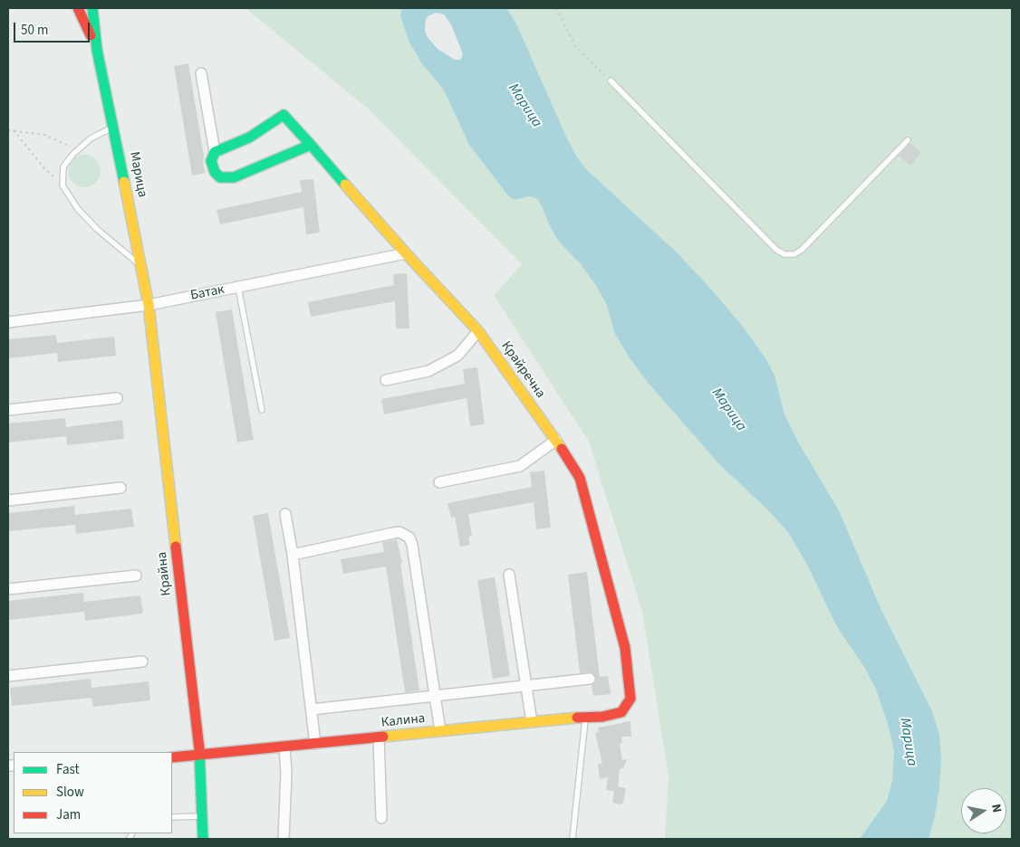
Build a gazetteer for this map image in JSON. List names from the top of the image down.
{
  "streets": {
    "street": [
      "Марица",
      "Батак",
      "Крайречна",
      "Крайна",
      "Калина"
    ]
  },
  "crossings": [
    ["Марица", "Батак"],
    ["Марица", "Крайна"],
    ["Батак", "Крайречна"],
    ["Батак", "Крайна"],
    ["Крайречна", "Калина"],
    ["Крайна", "Калина"]
  ],
  "water": ["Марица"],
  "legend": ["Fast", "Slow", "Jam"],
  "scale_bar": "50 m",
  "north": "right"
}
